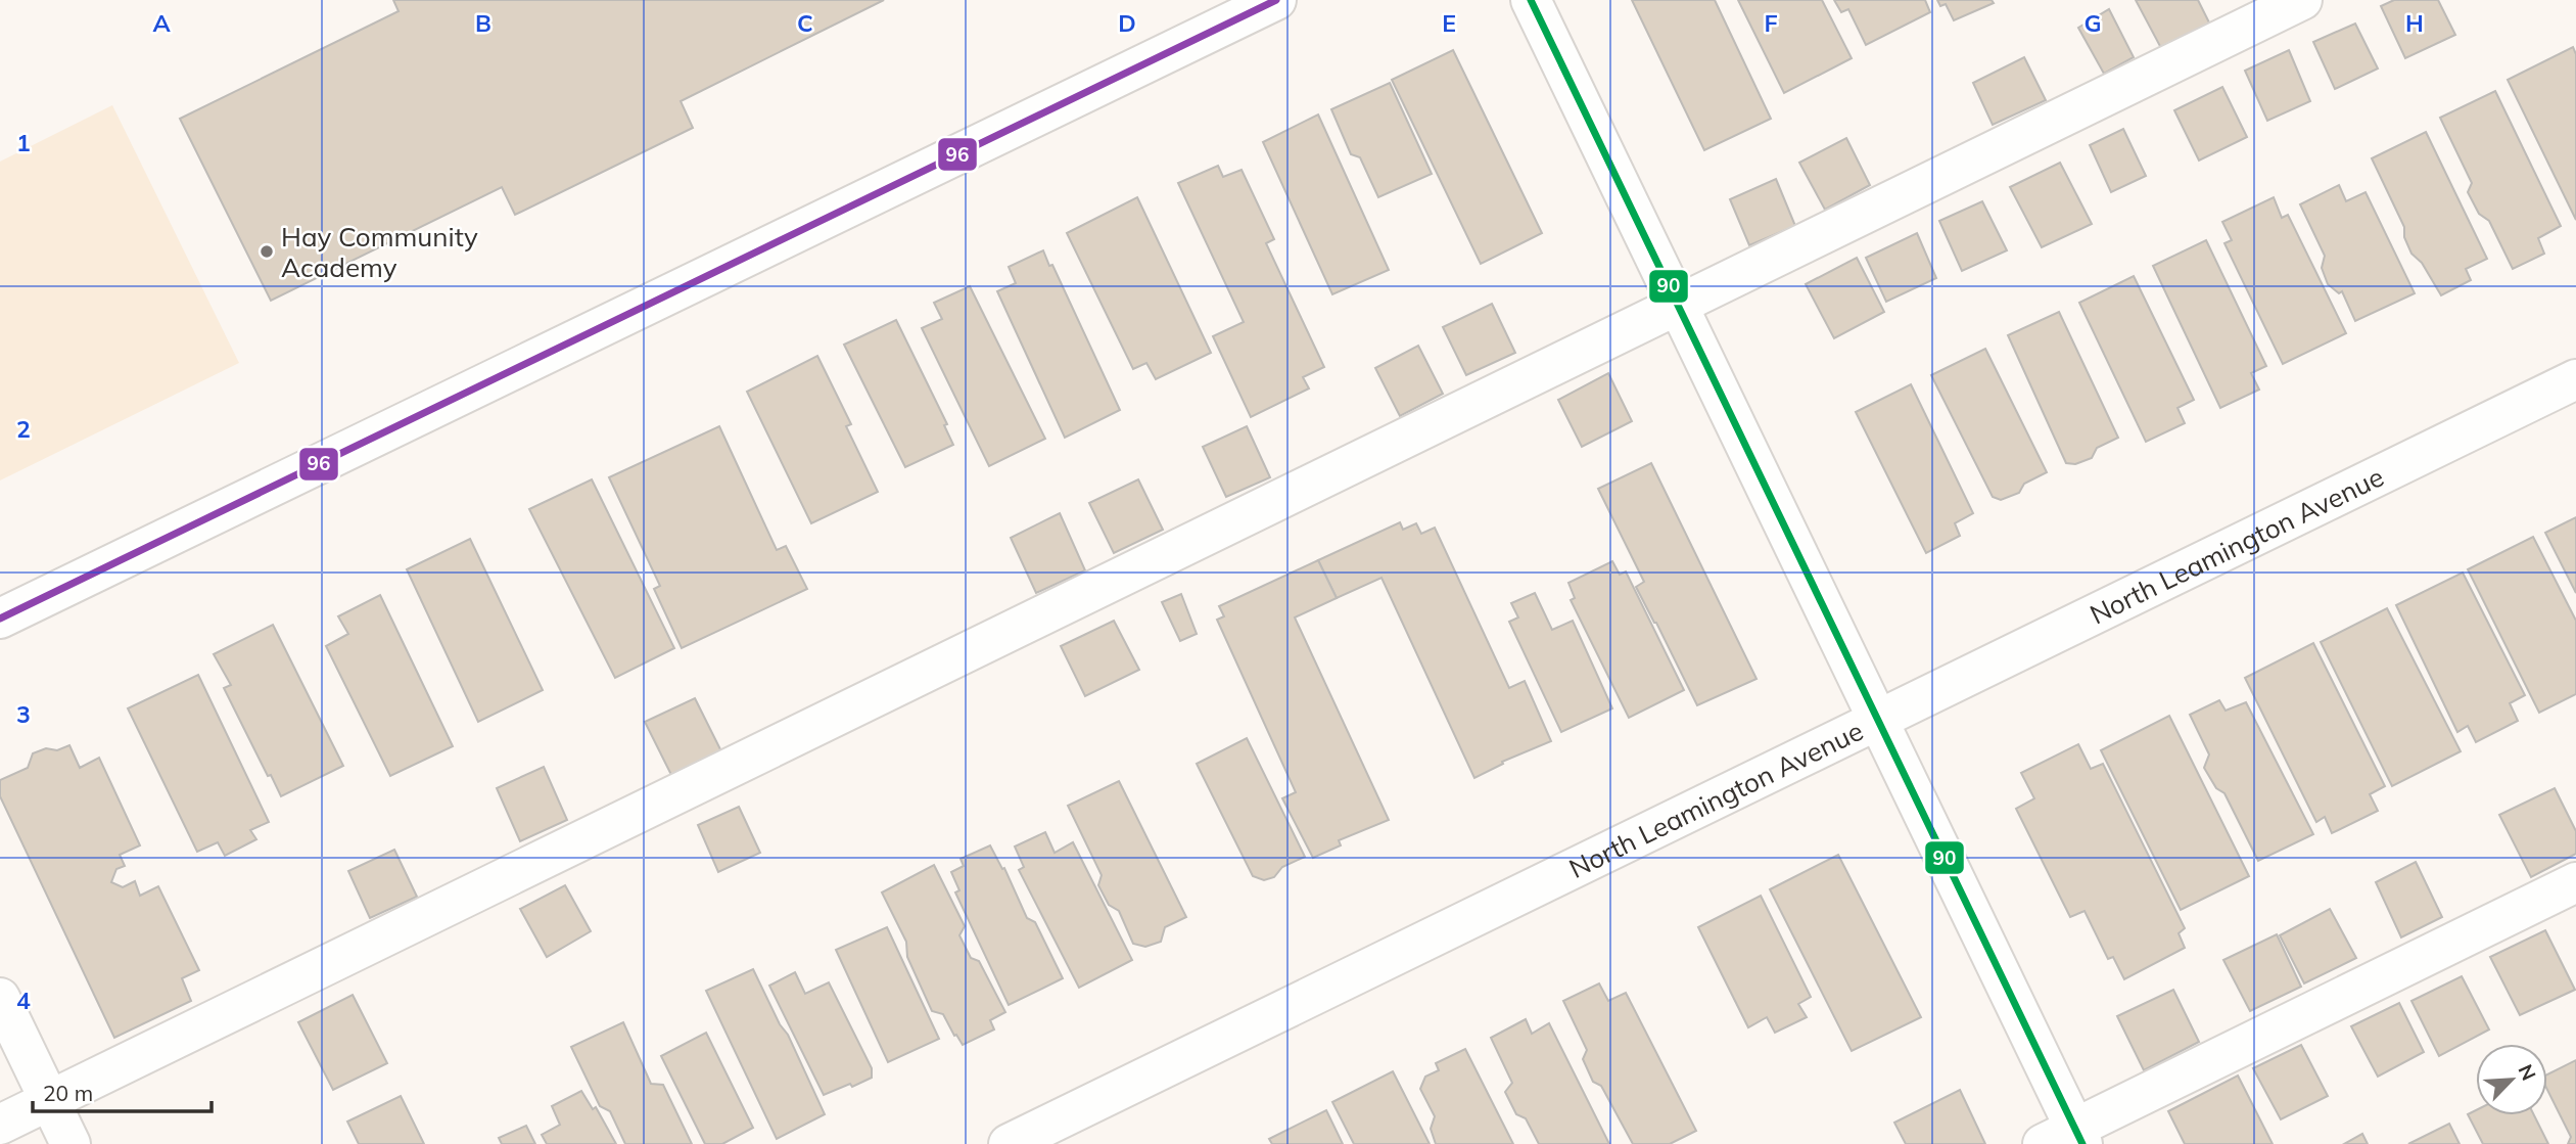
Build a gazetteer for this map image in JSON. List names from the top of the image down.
{
  "streets": {
    "street": ["North Leamington Avenue"]
  },
  "places": ["Hay Community Academy"],
  "lines": ["transit line 90", "transit line 96"],
  "scale_bar": "20 m",
  "north": "top right",
  "grid": {
    "columns": [
      "A",
      "B",
      "C",
      "D",
      "E",
      "F",
      "G",
      "H"
    ],
    "rows": [
      "1",
      "2",
      "3",
      "4"
    ]
  }
}
